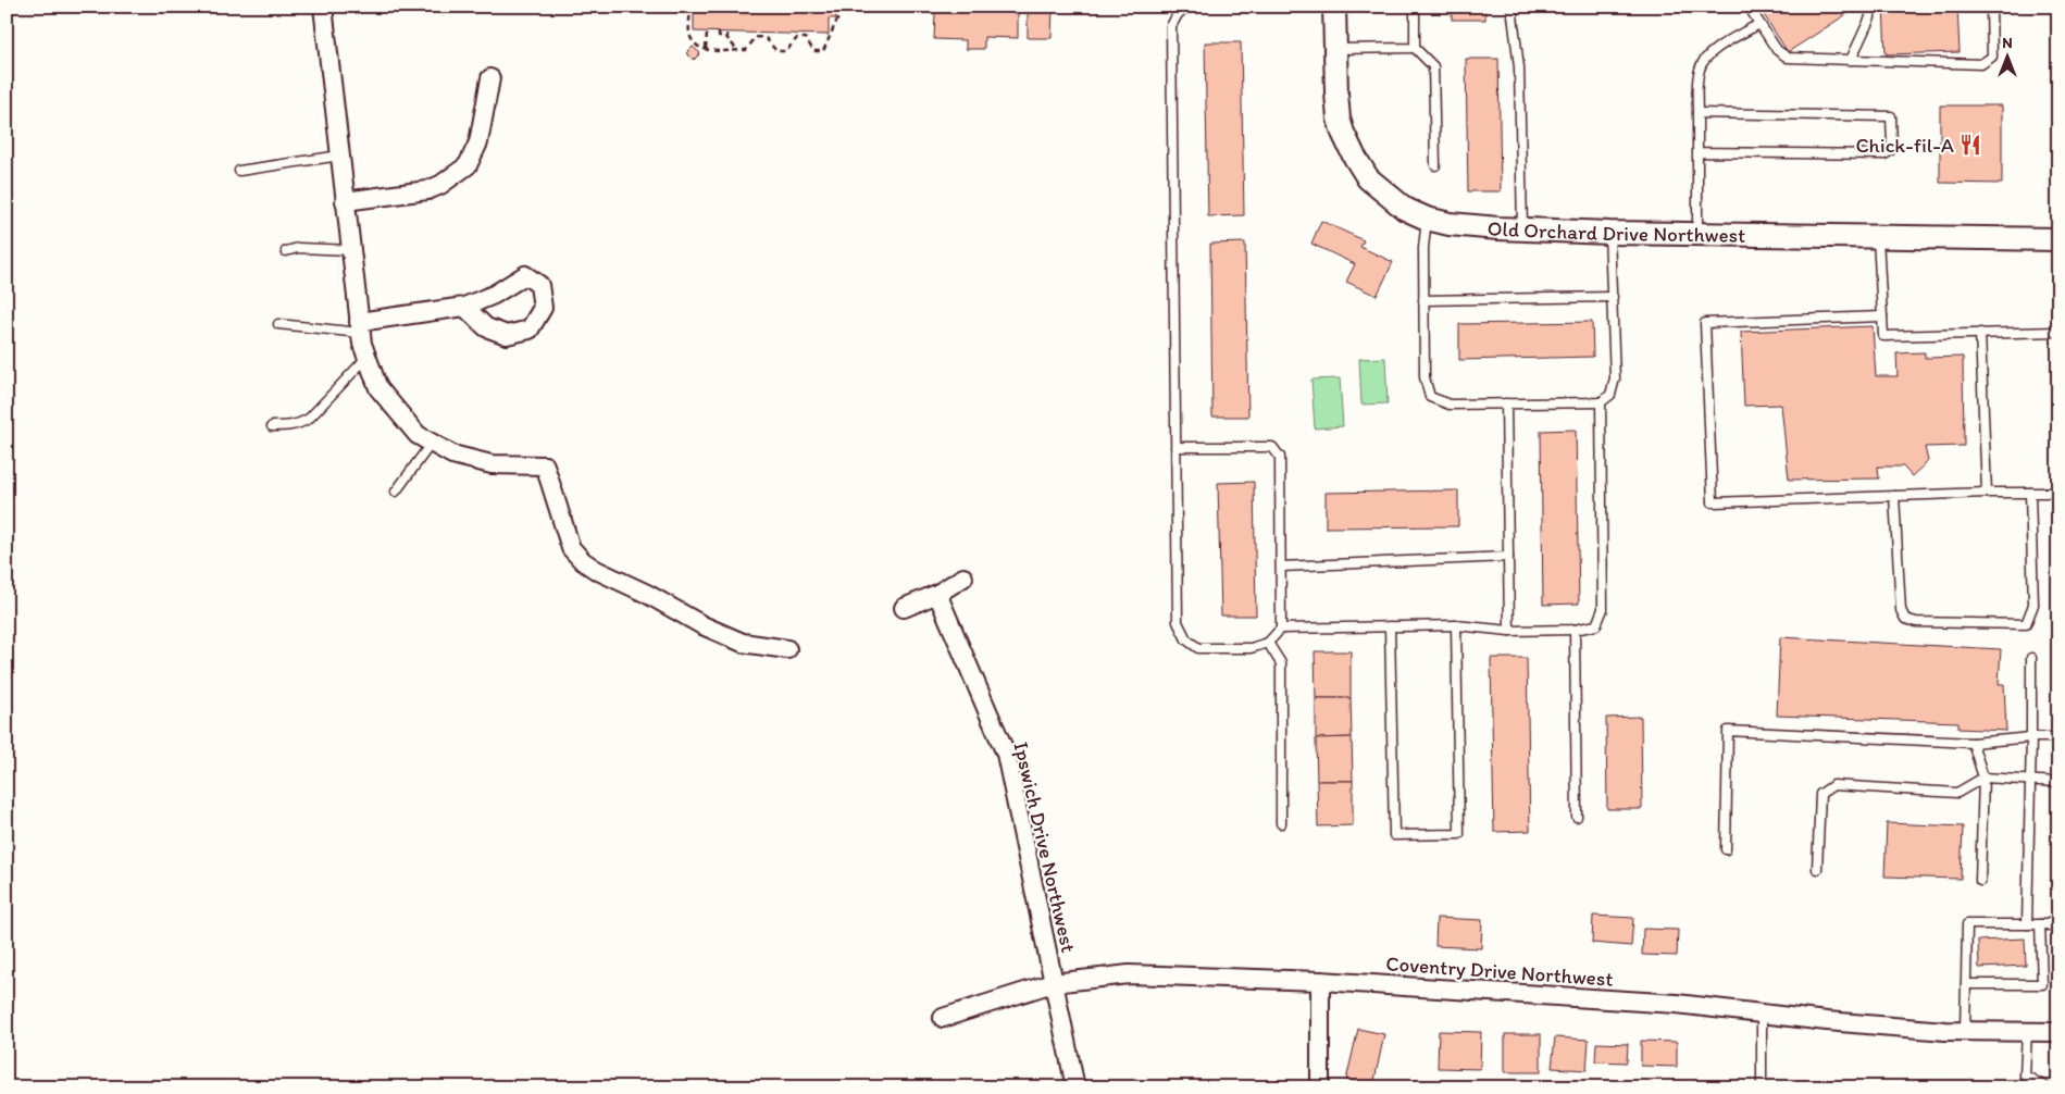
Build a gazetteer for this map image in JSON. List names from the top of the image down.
{
  "streets": {
    "street": ["Old Orchard Drive Northwest", "Ipswich Drive Northwest", "Coventry Drive Northwest"]
  },
  "crossings": [
    ["Ipswich Drive Northwest", "Coventry Drive Northwest"]
  ],
  "places": {
    "restaurant": ["Chick-fil-A"]
  },
  "north": "top"
}
